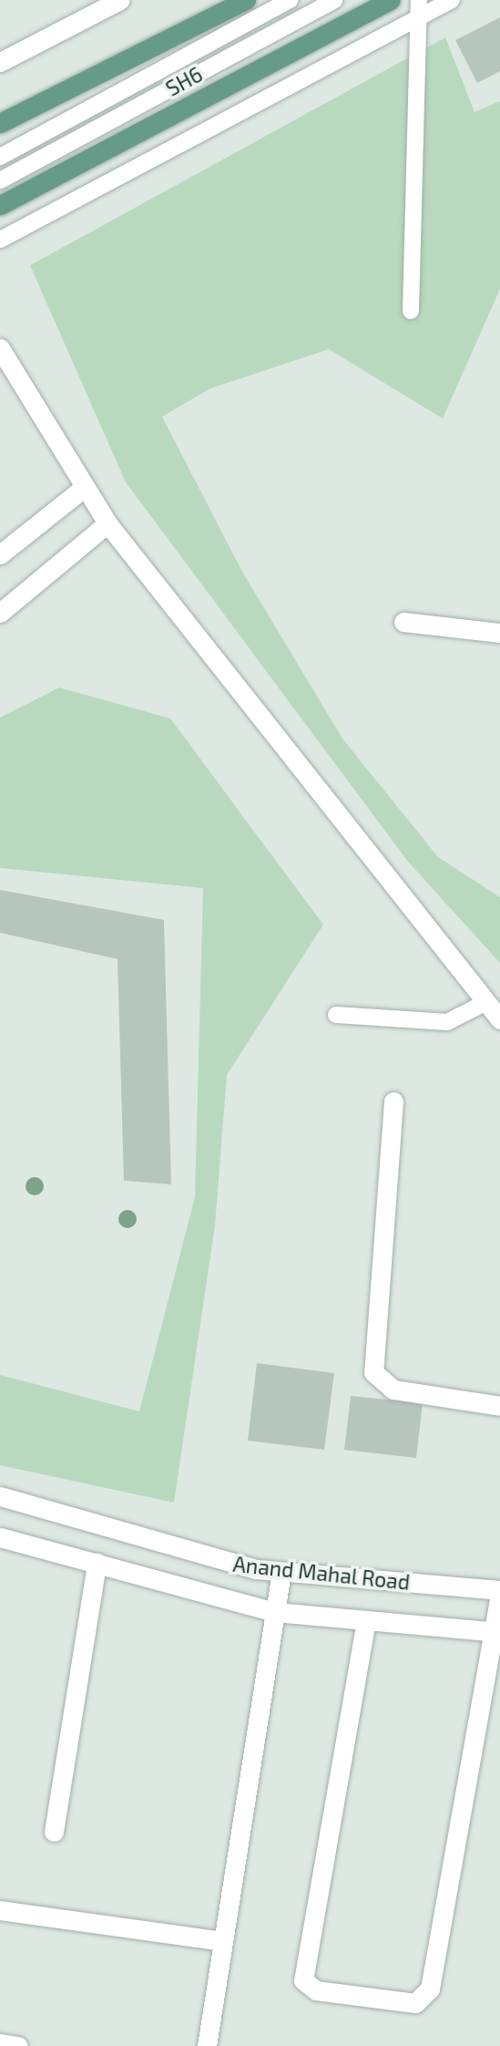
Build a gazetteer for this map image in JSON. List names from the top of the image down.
{
  "streets": {
    "main road": ["SH6"],
    "street": ["Anand Mahal Road"]
  }
}
